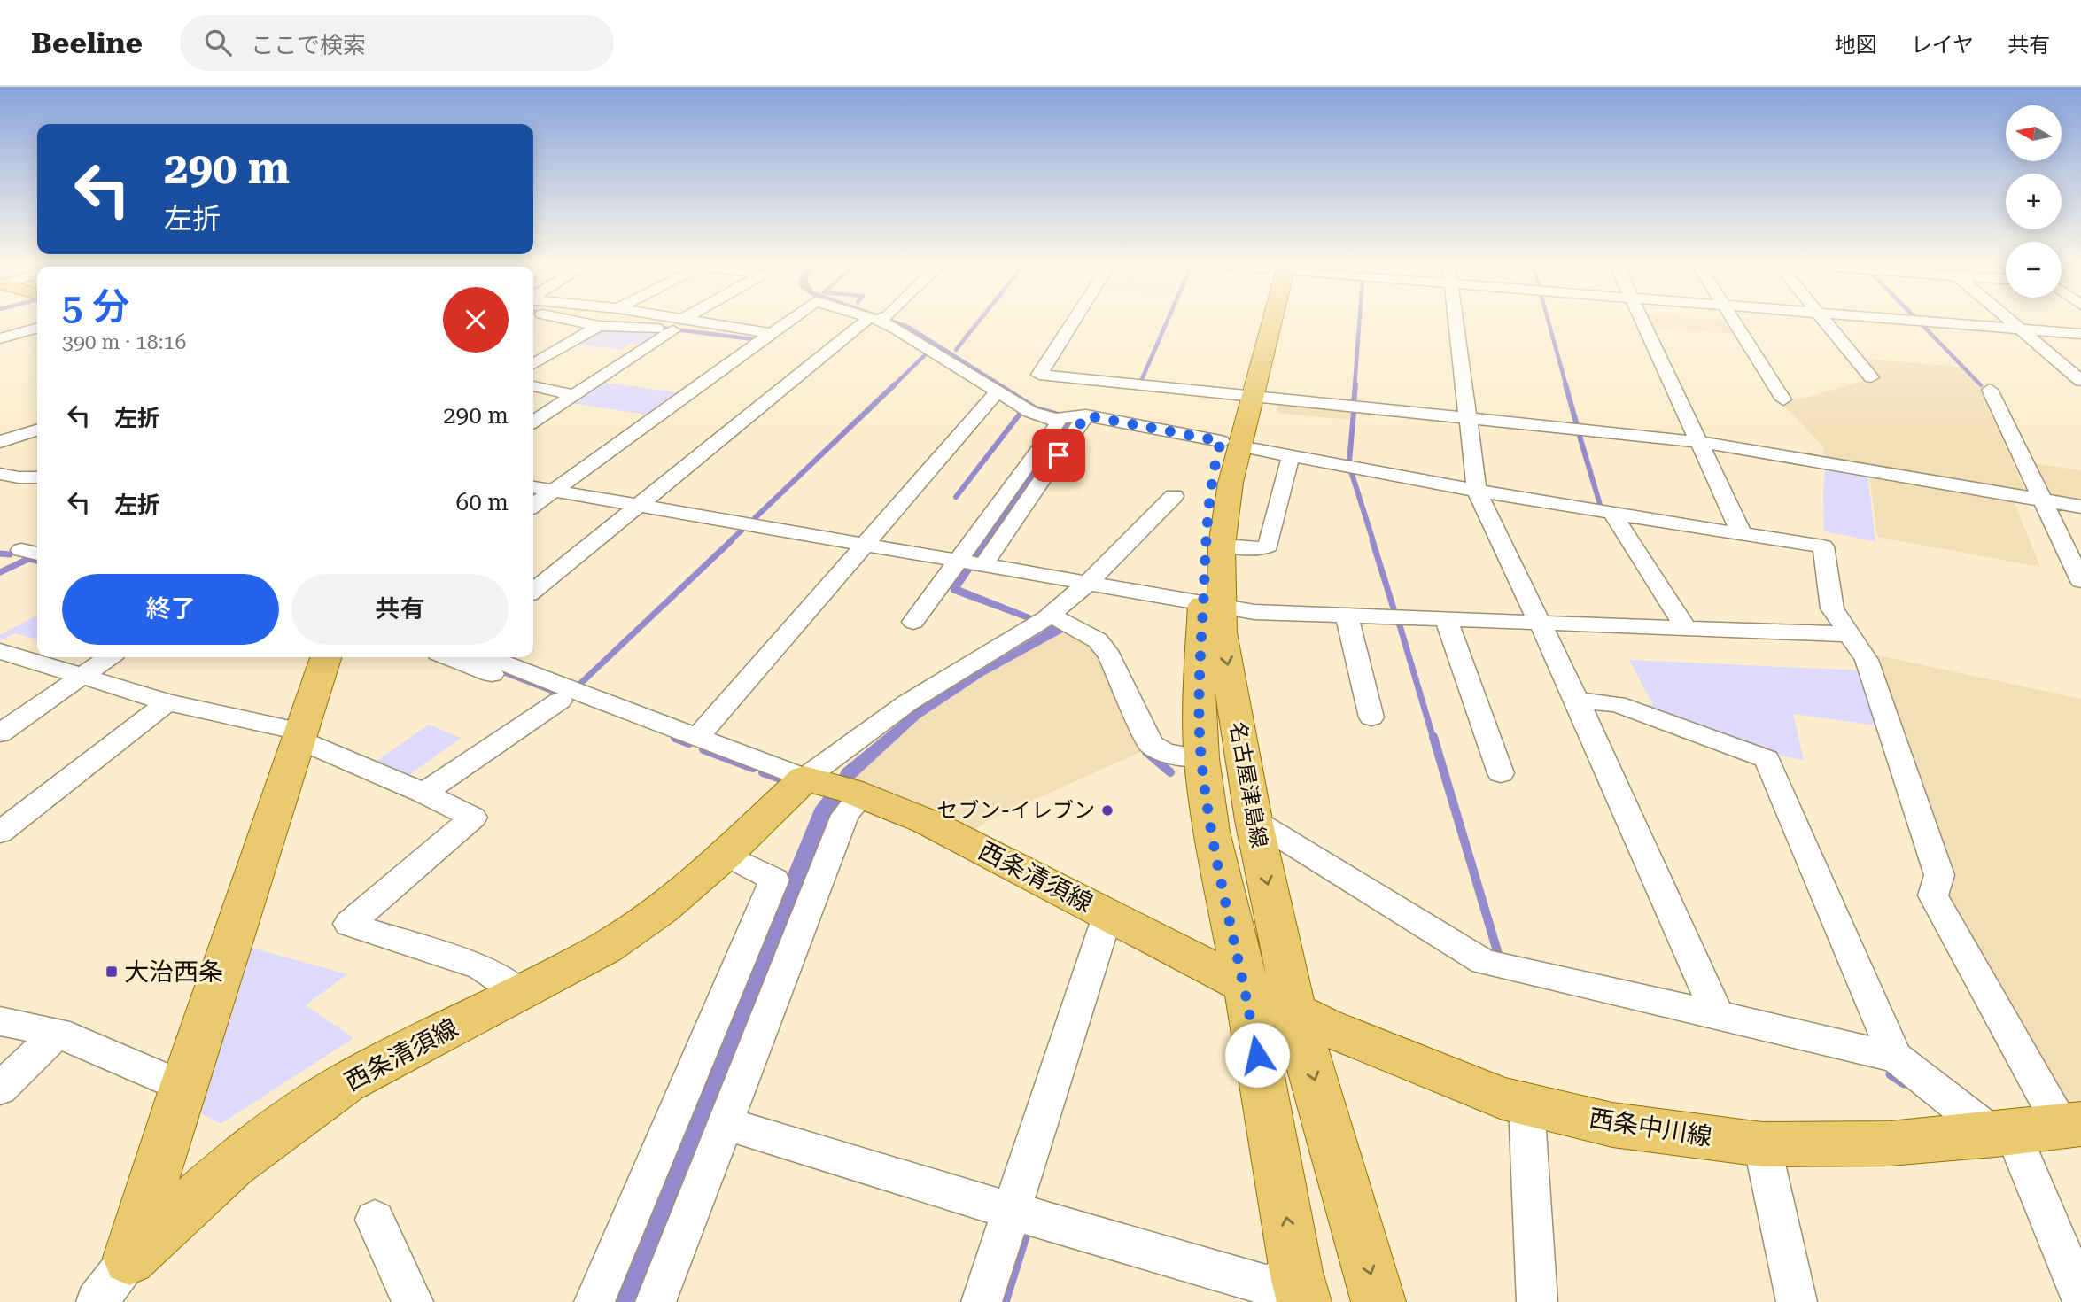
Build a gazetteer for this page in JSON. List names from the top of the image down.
{
  "streets": {
    "main road": ["名古屋津島線", "西条清須線", "西条中川線"]
  },
  "crossings": [
    ["名古屋津島線", "西条清須線"],
    ["名古屋津島線", "西条中川線"],
    ["西条清須線", "西条中川線"]
  ],
  "places": {
    "other": ["セブン-イレブン"],
    "transit": ["大治西条"]
  },
  "north": "left",
  "page": {
    "header": "Beeline",
    "search": "ここで検索",
    "nav": ["地図", "レイヤ", "共有"],
    "map_buttons": ["+", "−"],
    "turn": ["290 m", "左折"],
    "heading": ["5 分", "390 m · 18:16"],
    "list": [
      {
        "name": "左折",
        "value": "290 m"
      },
      {
        "name": "左折",
        "value": "60 m"
      }
    ],
    "buttons": ["終了", "共有"]
  }
}
